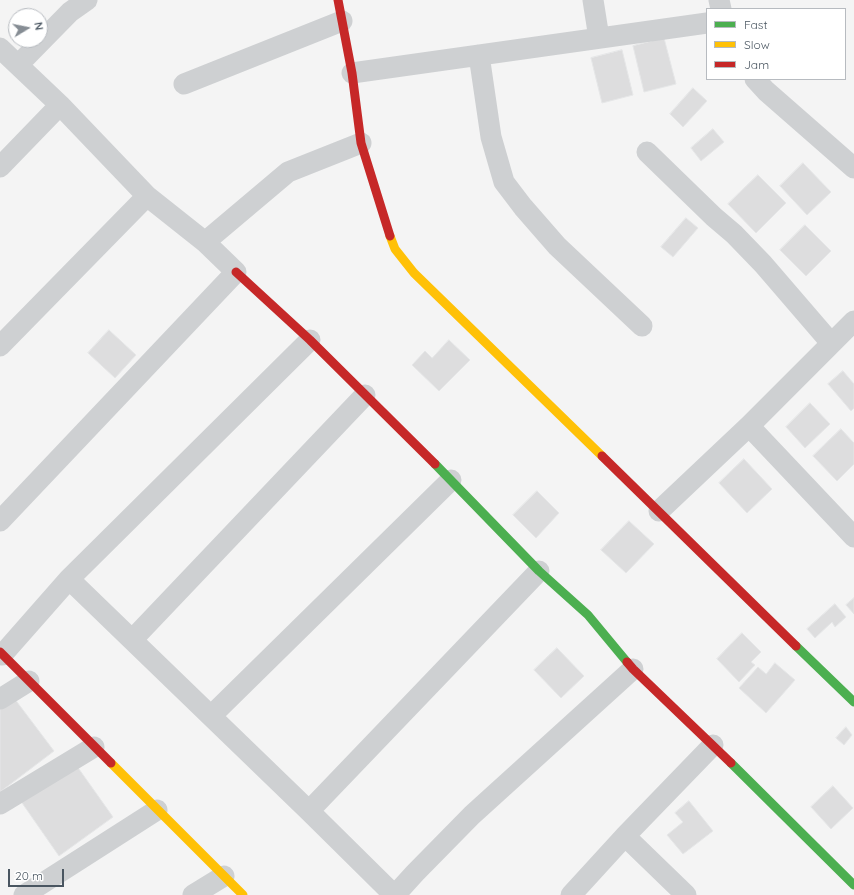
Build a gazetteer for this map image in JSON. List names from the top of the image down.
{
  "legend": ["Fast", "Slow", "Jam"],
  "scale_bar": "20 m",
  "north": "right"
}
